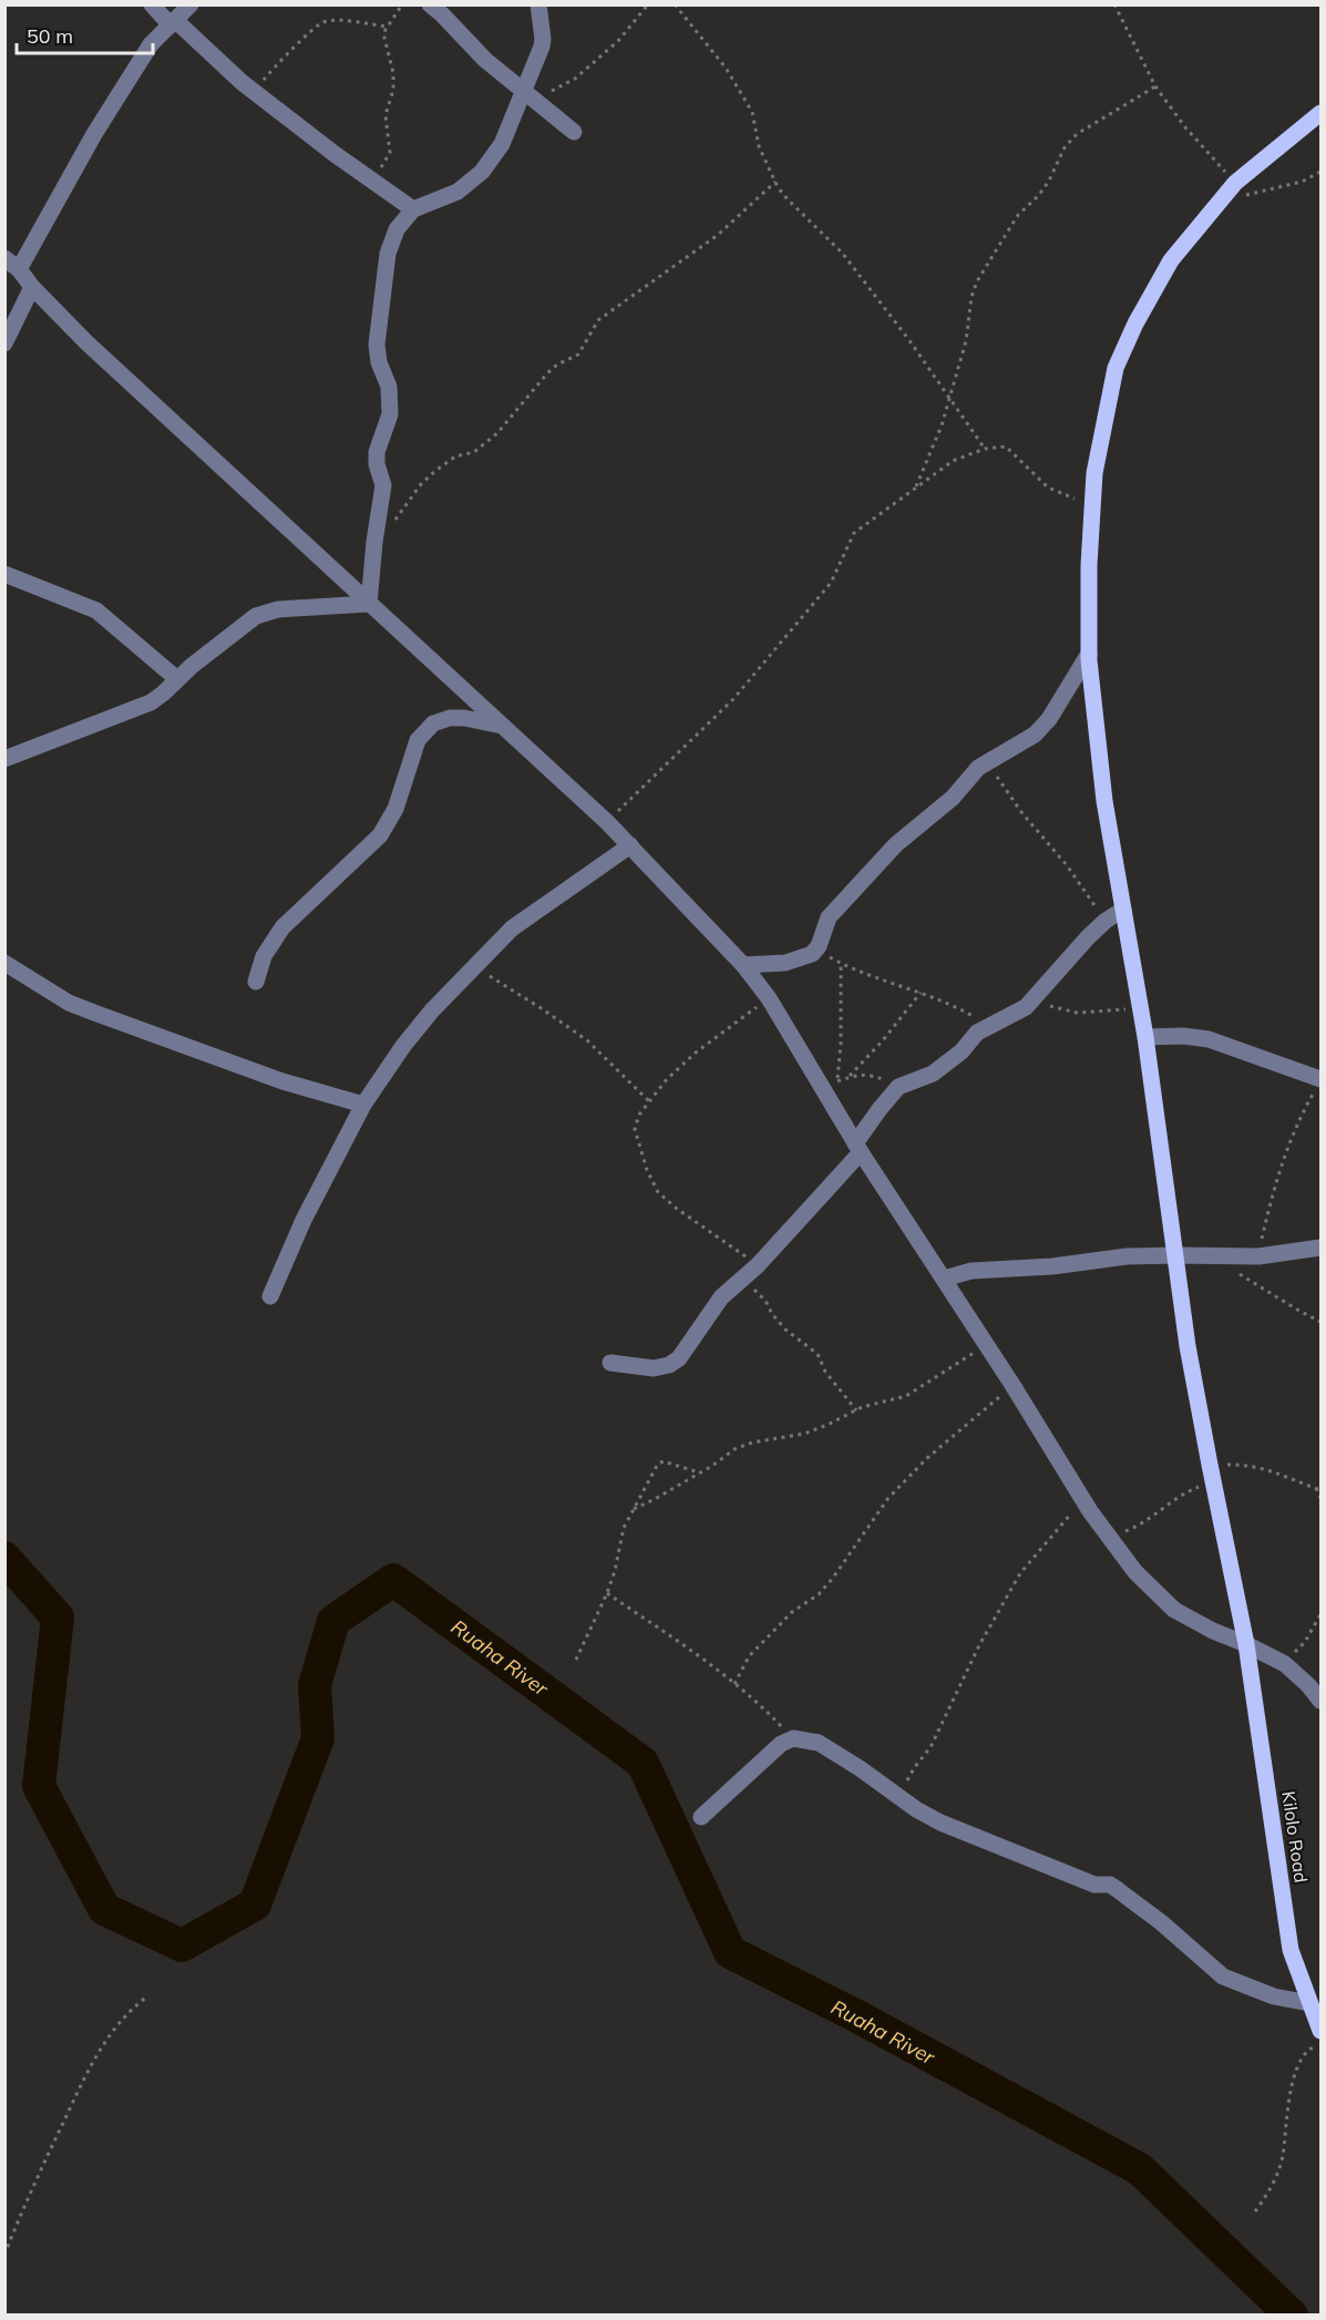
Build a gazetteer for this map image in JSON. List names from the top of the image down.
{
  "streets": {
    "main road": ["Kilolo Road"]
  },
  "water": ["Ruaha River"],
  "scale_bar": "50 m"
}
